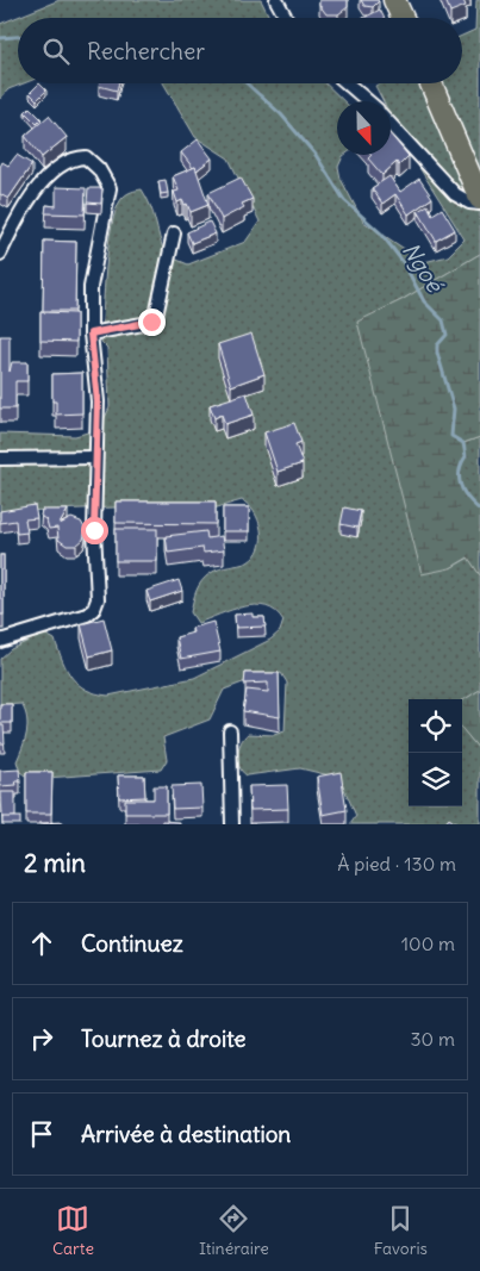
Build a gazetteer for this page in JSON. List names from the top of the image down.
{
  "water": ["Ngoé"],
  "north": "bottom",
  "page": {
    "search": "Rechercher",
    "heading": ["2 min", "À pied · 130 m"],
    "list": [
      ["Continuez", "100 m"],
      ["Tournez à droite", "30 m"],
      "Arrivée à destination"
    ],
    "nav": ["Carte", "Itinéraire", "Favoris"]
  }
}
